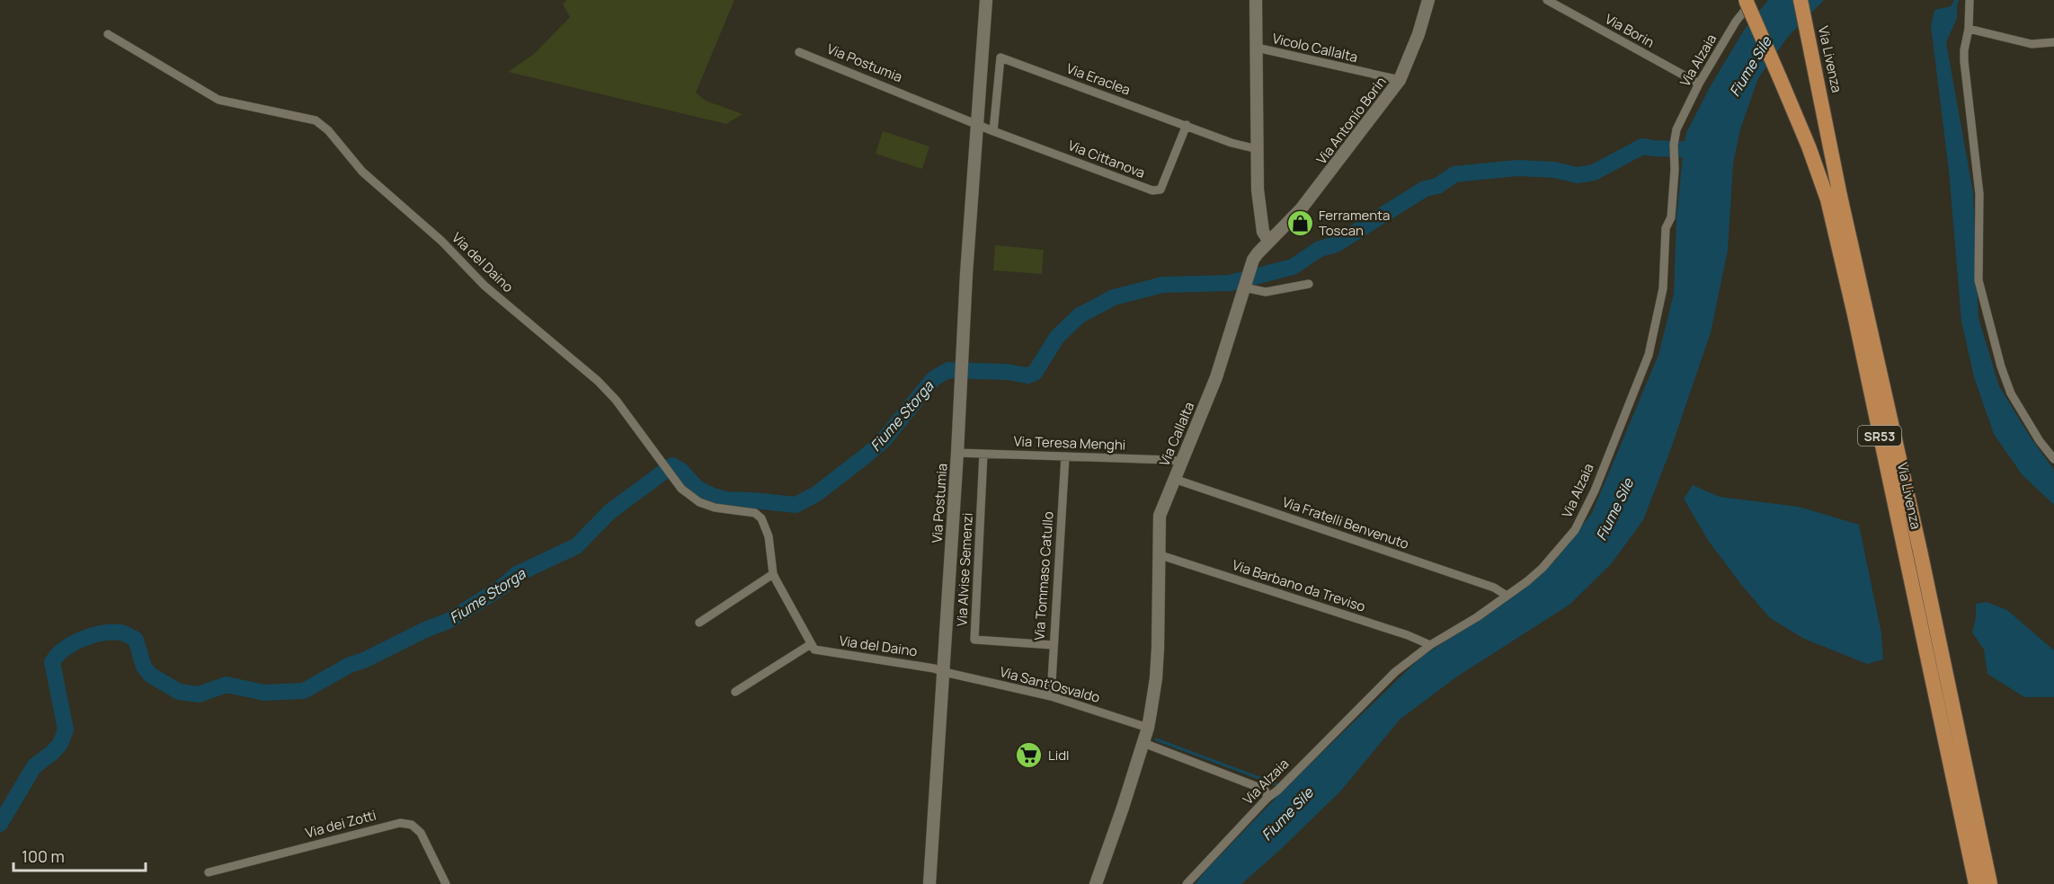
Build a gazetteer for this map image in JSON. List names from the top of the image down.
{
  "streets": {
    "highway": ["Via Livenza", "SR53"],
    "street": [
      "Via Borin",
      "Vicolo Callalta",
      "Via Alzaia",
      "Via Postumia",
      "Via Eraclea",
      "Via Antonio Borin",
      "Via Cittanova",
      "Via del Daino",
      "Via Callalta",
      "Via Teresa Menghi",
      "Via Fratelli Benvenuto",
      "Via Alvise Semenzi",
      "Via Tommaso Catullo",
      "Via Barbano da Treviso",
      "Via Sant'Osvaldo",
      "Via dei Zotti"
    ]
  },
  "crossings": [
    ["Via Borin", "Via Alzaia"],
    ["Vicolo Callalta", "Via Antonio Borin"],
    ["Via Alzaia", "Via Fratelli Benvenuto"],
    ["Via Alzaia", "Via Barbano da Treviso"],
    ["Via Postumia", "Via Cittanova"],
    ["Via Postumia", "Via del Daino"],
    ["Via Postumia", "Via Teresa Menghi"],
    ["Via Postumia", "Via Sant'Osvaldo"],
    ["Via Eraclea", "Via Cittanova"],
    ["Via Antonio Borin", "Via Callalta"],
    ["Via del Daino", "Via Sant'Osvaldo"],
    ["Via Callalta", "Via Teresa Menghi"],
    ["Via Callalta", "Via Fratelli Benvenuto"],
    ["Via Callalta", "Via Barbano da Treviso"],
    ["Via Callalta", "Via Sant'Osvaldo"],
    ["Via Teresa Menghi", "Via Alvise Semenzi"],
    ["Via Teresa Menghi", "Via Tommaso Catullo"],
    ["Via Alvise Semenzi", "Via Tommaso Catullo"],
    ["Via Tommaso Catullo", "Via Sant'Osvaldo"]
  ],
  "water": ["Fiume Sile", "Fiume Storga"],
  "places": {
    "shop": ["Ferramenta Toscan"],
    "supermarket": ["Lidl"]
  },
  "scale_bar": "100 m"
}
